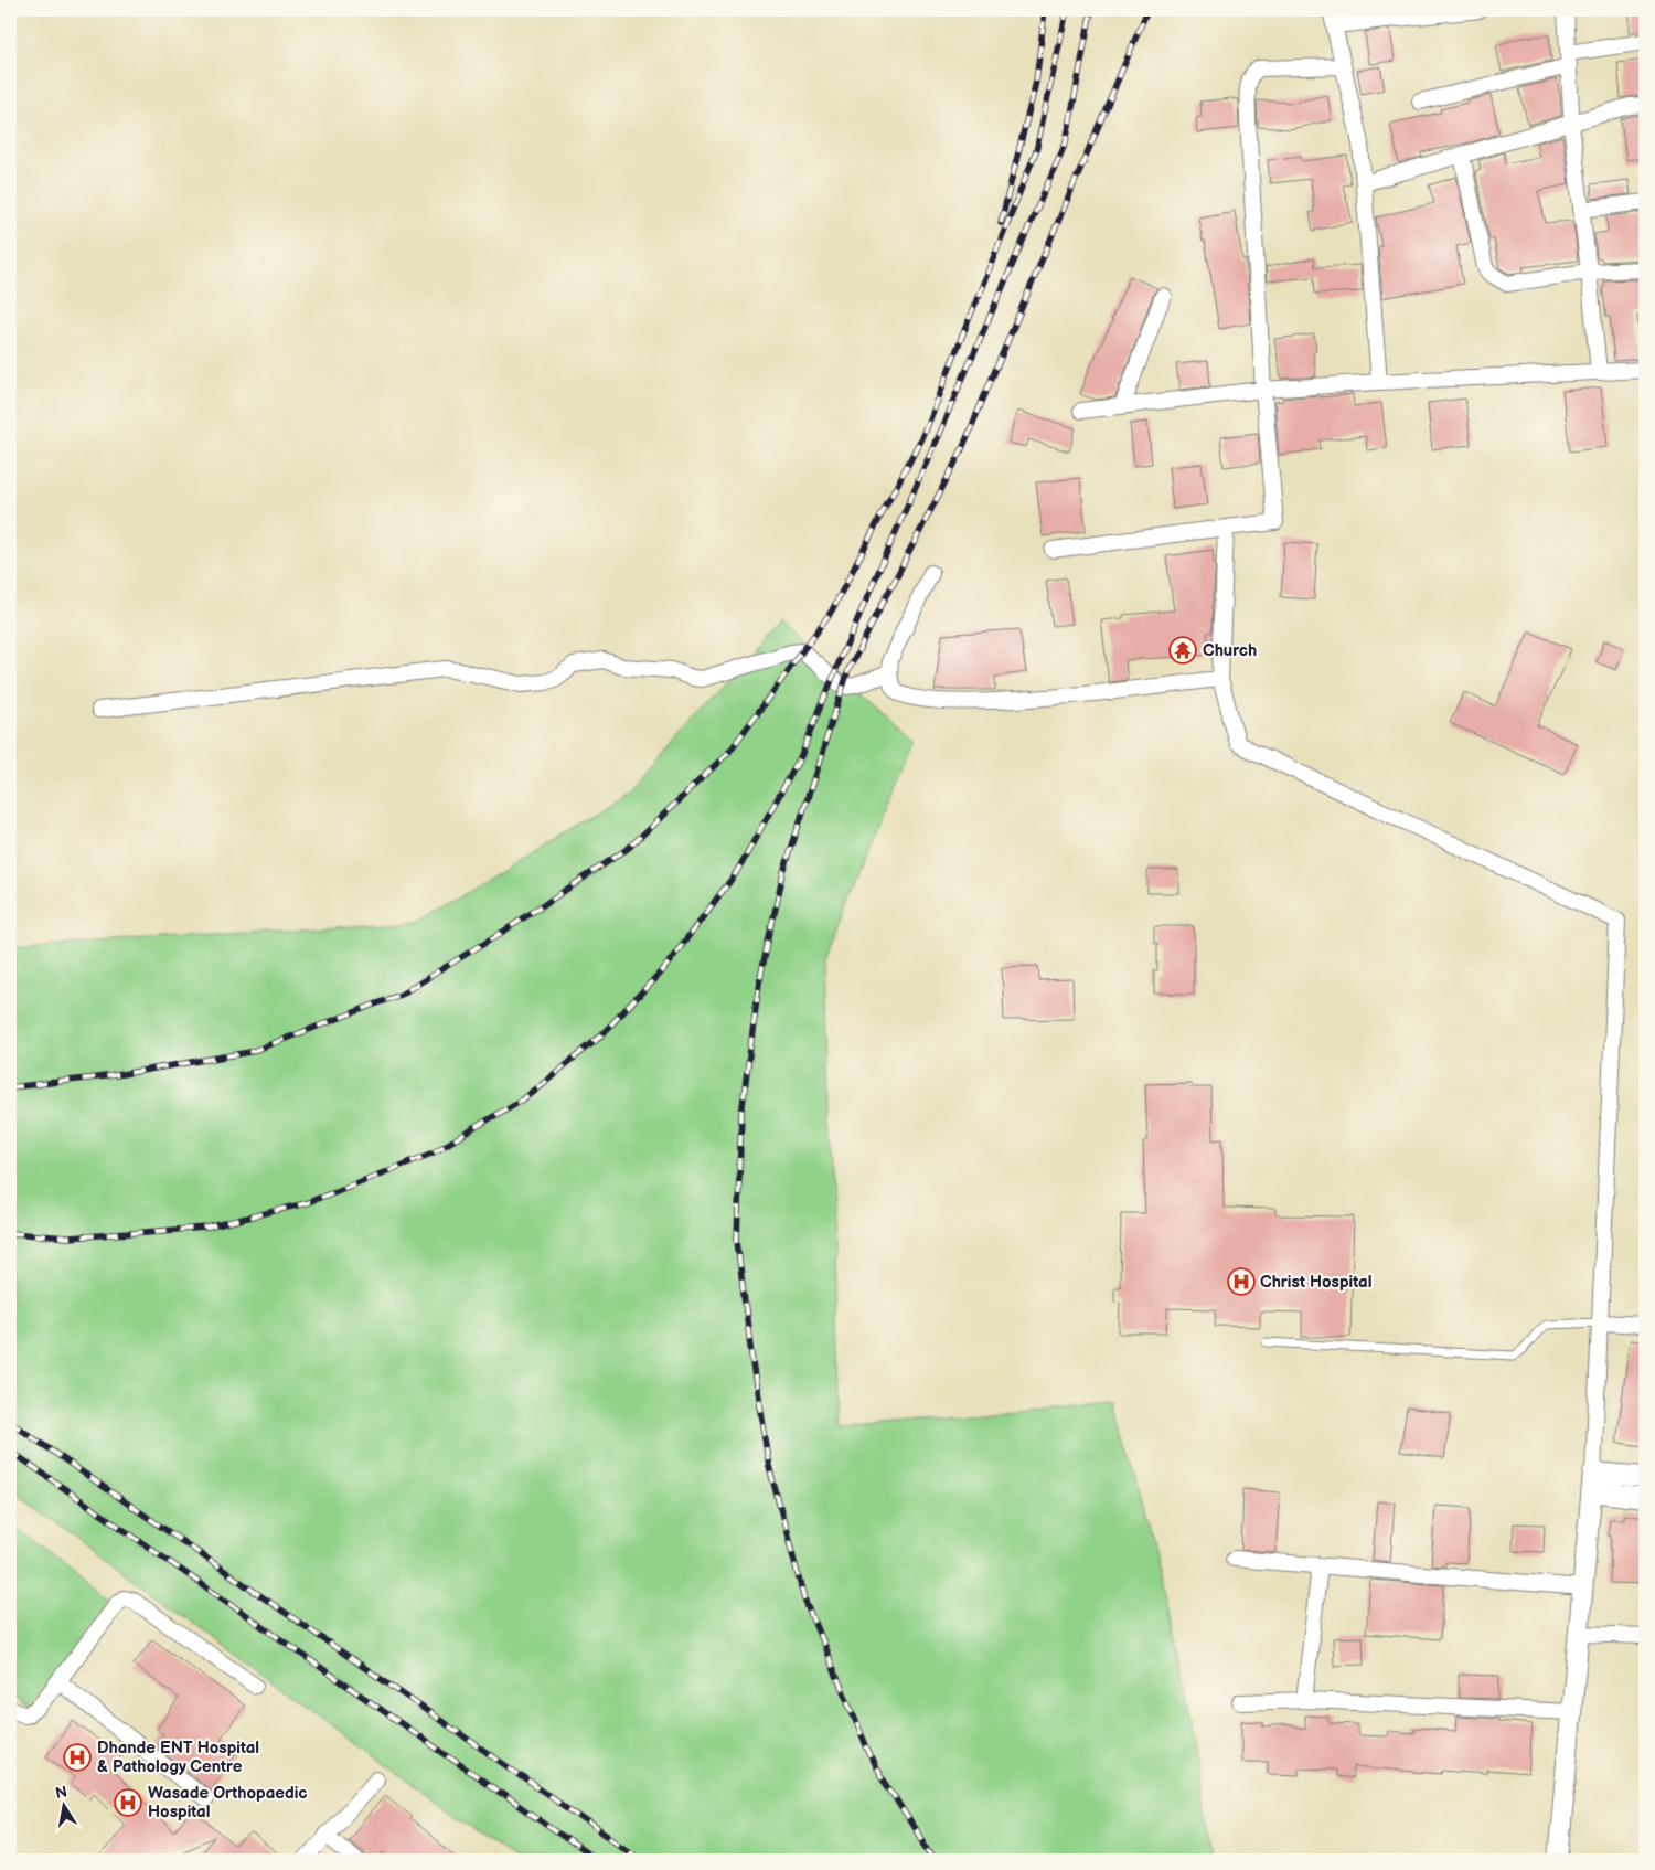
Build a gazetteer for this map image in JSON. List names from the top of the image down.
{
  "places": {
    "temple": ["Church"],
    "hospital": ["Christ Hospital", "Dhande ENT Hospital & Pathology Centre", "Wasade Orthopaedic Hospital"]
  },
  "north": "top"
}
